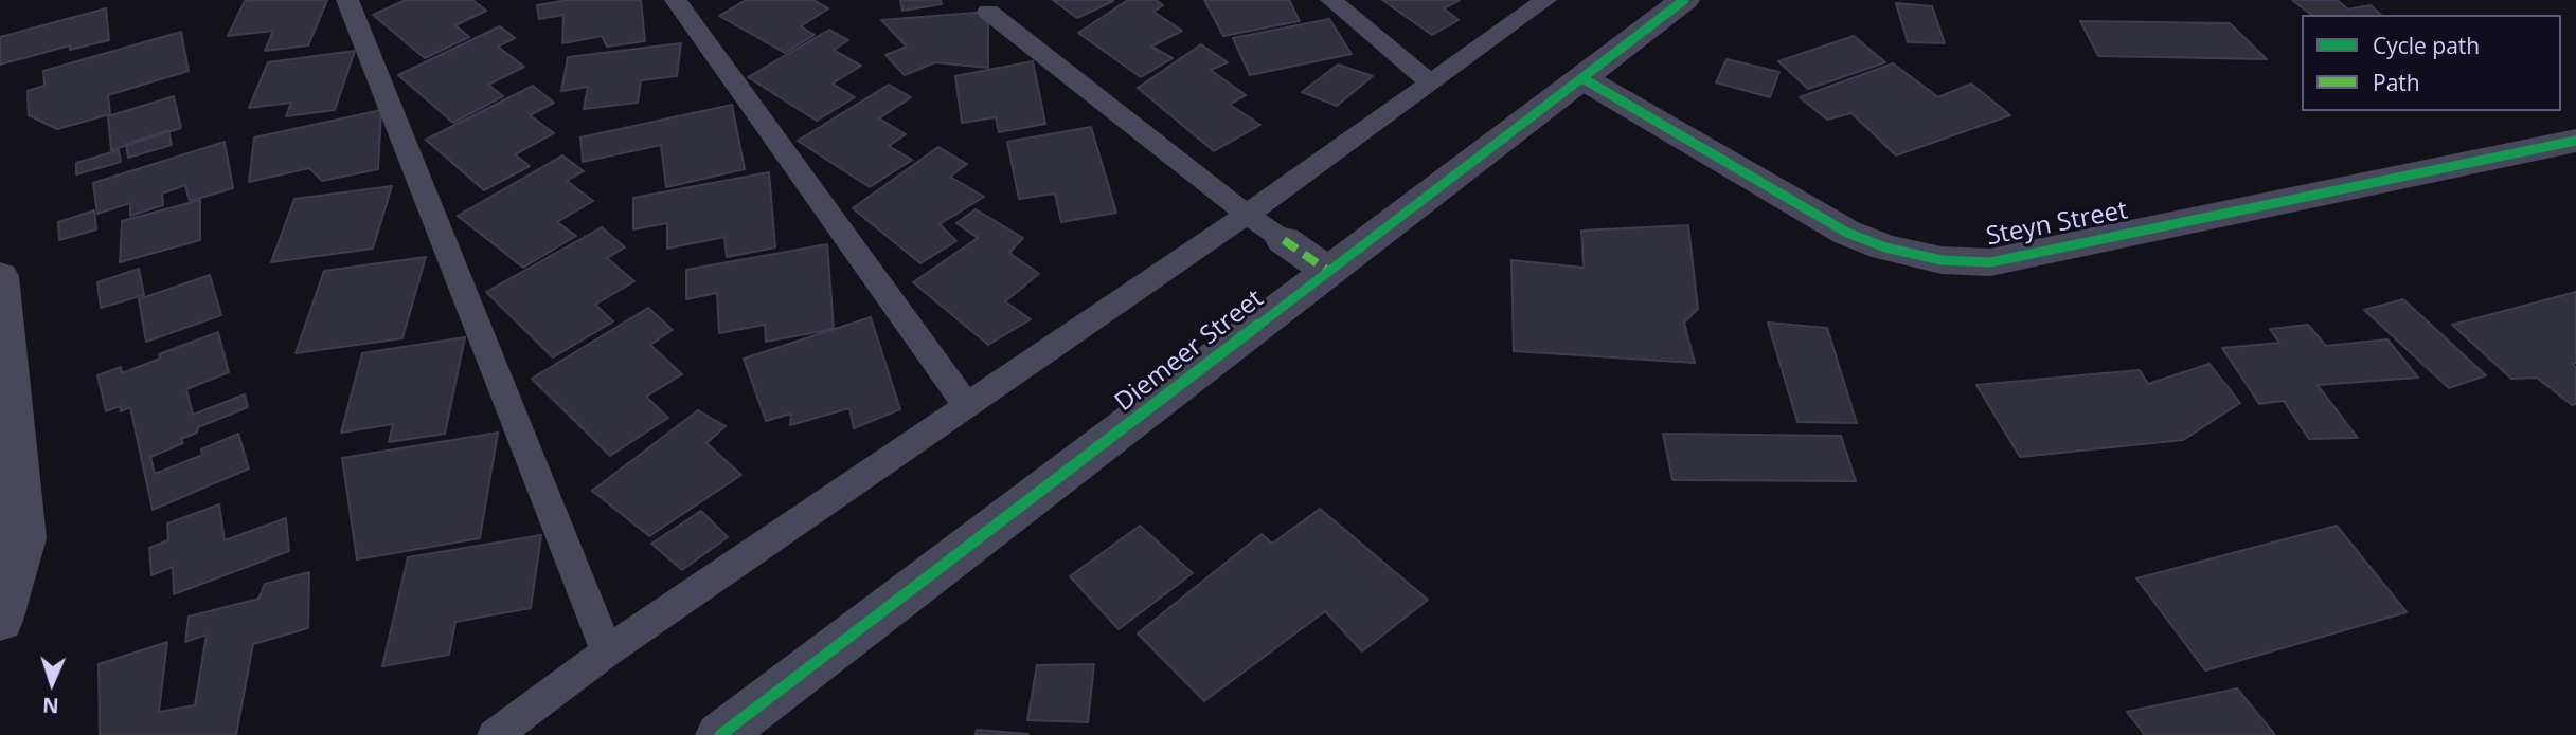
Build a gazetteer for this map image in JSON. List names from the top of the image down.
{
  "streets": {
    "street": ["Steyn Street", "Diemeer Street"]
  },
  "crossings": [
    ["Steyn Street", "Diemeer Street"]
  ],
  "legend": ["Cycle path", "Path"],
  "north": "bottom"
}
